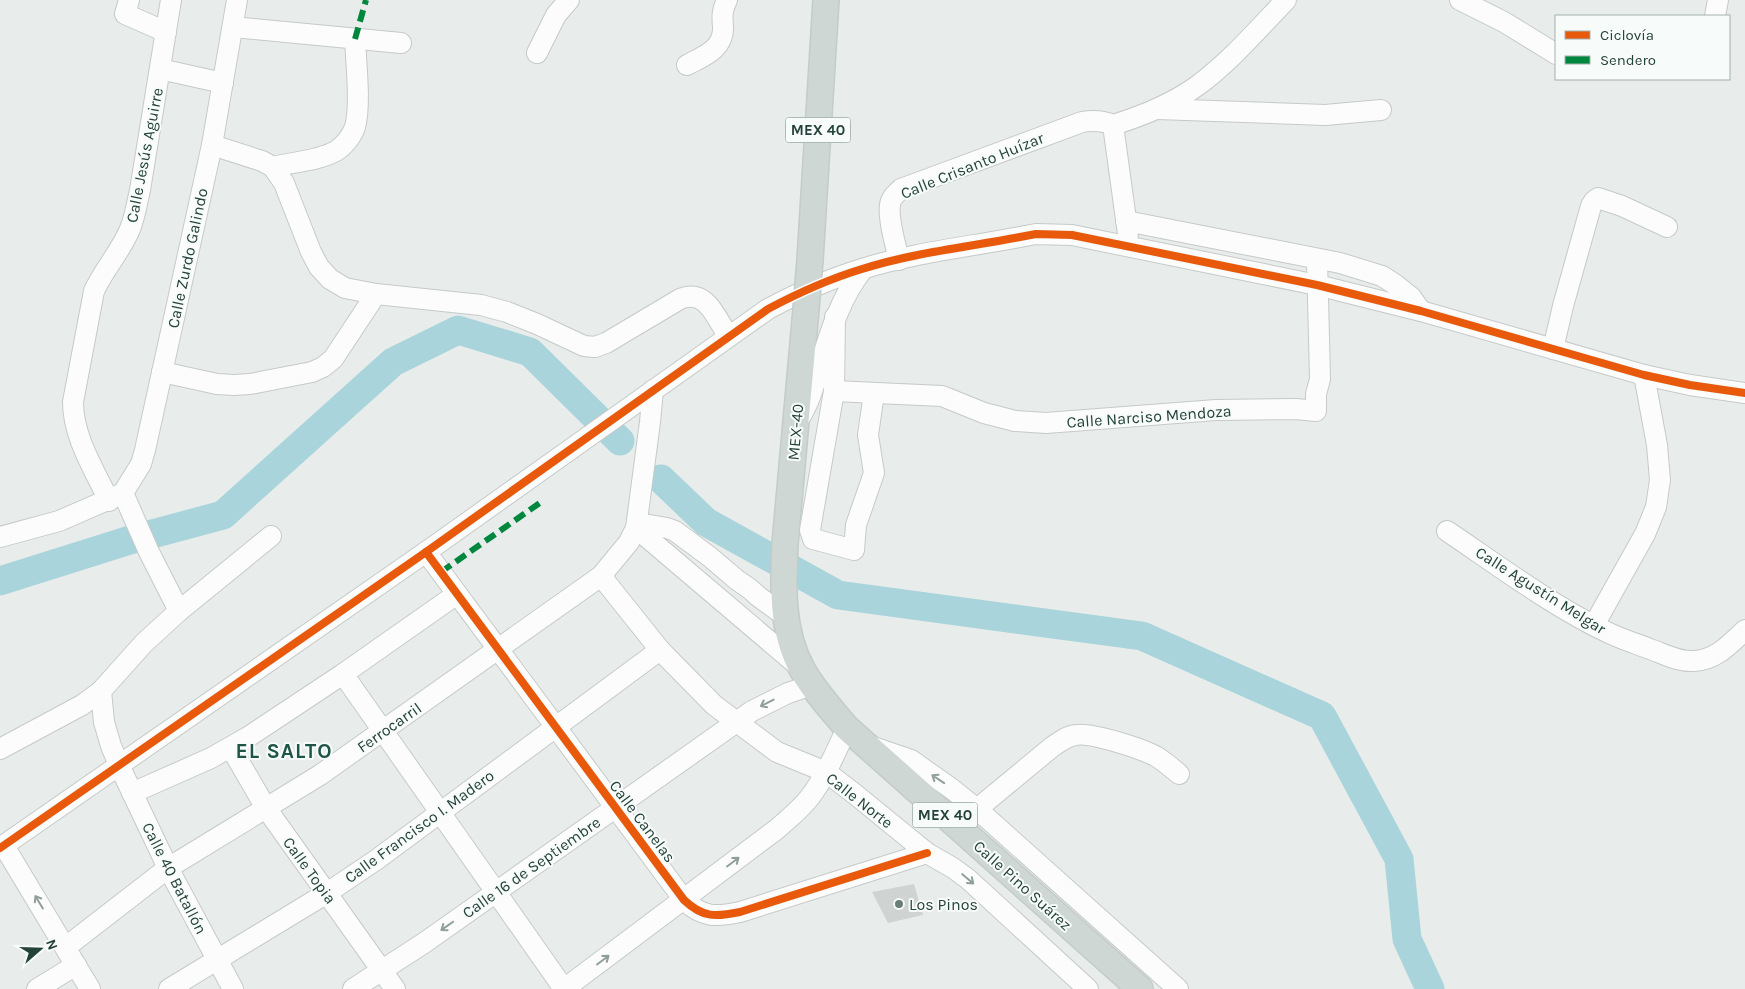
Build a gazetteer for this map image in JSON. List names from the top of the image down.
{
  "streets": {
    "main road": ["MEX 40", "MEX-40", "Calle Pino Suárez"],
    "street": [
      "Calle Jesús Aguirre",
      "Calle Crisanto Huízar",
      "Calle Zurdo Galindo",
      "Calle Narciso Mendoza",
      "Calle Agustín Melgar",
      "Ferrocarril",
      "Calle Norte",
      "Calle Canelas",
      "Calle Francisco I. Madero",
      "Calle 16 de Septiembre",
      "Calle Topia",
      "Calle 40 Batallón"
    ]
  },
  "crossings": [
    ["Calle Jesús Aguirre", "Calle Zurdo Galindo"],
    ["MEX-40", "Calle Pino Suárez"],
    ["Ferrocarril", "Calle Canelas"],
    ["Ferrocarril", "Calle Topia"],
    ["Ferrocarril", "Calle 40 Batallón"],
    ["Calle Norte", "Calle Canelas"],
    ["Calle Norte", "Calle 16 de Septiembre"],
    ["Calle Canelas", "Calle Francisco I. Madero"],
    ["Calle Canelas", "Calle 16 de Septiembre"],
    ["Calle Francisco I. Madero", "Calle Topia"],
    ["Calle Francisco I. Madero", "Calle 40 Batallón"],
    ["Calle 16 de Septiembre", "Calle Topia"],
    ["Calle 16 de Septiembre", "Calle Pino Suárez"]
  ],
  "one_way": ["Calle 16 de Septiembre"],
  "districts": ["EL SALTO"],
  "places": ["Los Pinos"],
  "legend": ["Ciclovía", "Sendero"],
  "north": "right"
}
